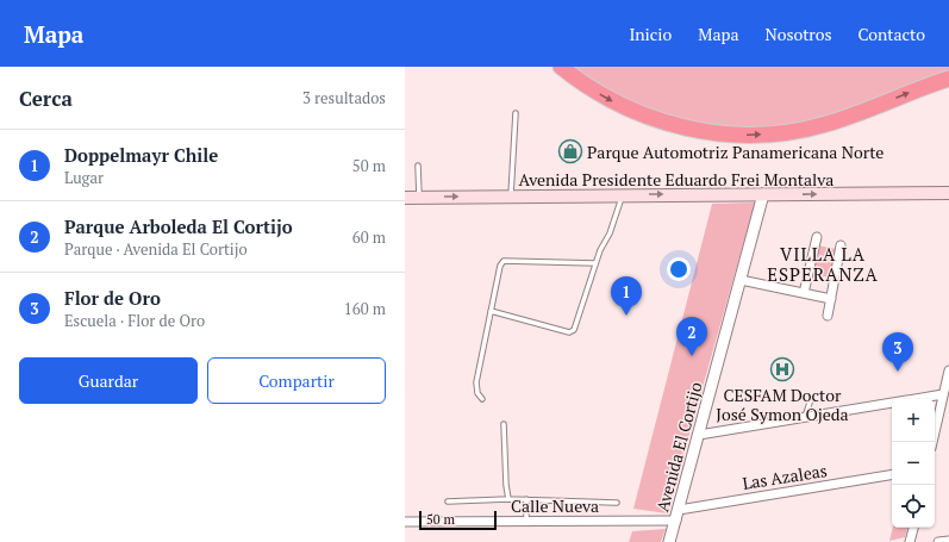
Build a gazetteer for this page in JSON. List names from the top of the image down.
{
  "streets": {
    "main road": ["Avenida Presidente Eduardo Frei Montalva"],
    "street": ["Avenida El Cortijo", "Las Azaleas", "Calle Nueva"]
  },
  "crossings": [
    ["Avenida Presidente Eduardo Frei Montalva", "Avenida El Cortijo"],
    ["Avenida El Cortijo", "Las Azaleas"],
    ["Avenida El Cortijo", "Calle Nueva"],
    ["Las Azaleas", "Calle Nueva"]
  ],
  "one_way": ["Avenida Presidente Eduardo Frei Montalva"],
  "districts": ["VILLA LA ESPERANZA"],
  "places": {
    "shop": ["Parque Automotriz Panamericana Norte"],
    "hospital": ["CESFAM Doctor José Symon Ojeda"]
  },
  "scale_bar": "50 m",
  "page": {
    "header": "Mapa",
    "nav": [
      "Inicio",
      "Mapa",
      "Nosotros",
      "Contacto"
    ],
    "heading": ["Cerca", "3 resultados"],
    "list": [
      {
        "mark": "1",
        "name": "Doppelmayr Chile",
        "note": "Lugar",
        "value": "50 m"
      },
      {
        "mark": "2",
        "name": "Parque Arboleda El Cortijo",
        "note": "Parque · Avenida El Cortijo",
        "value": "60 m"
      },
      {
        "mark": "3",
        "name": "Flor de Oro",
        "note": "Escuela · Flor de Oro",
        "value": "160 m"
      }
    ],
    "pins": ["1", "2", "3"],
    "buttons": ["Guardar", "Compartir"],
    "map_buttons": ["+", "−"],
    "scale": "50 m"
  }
}
